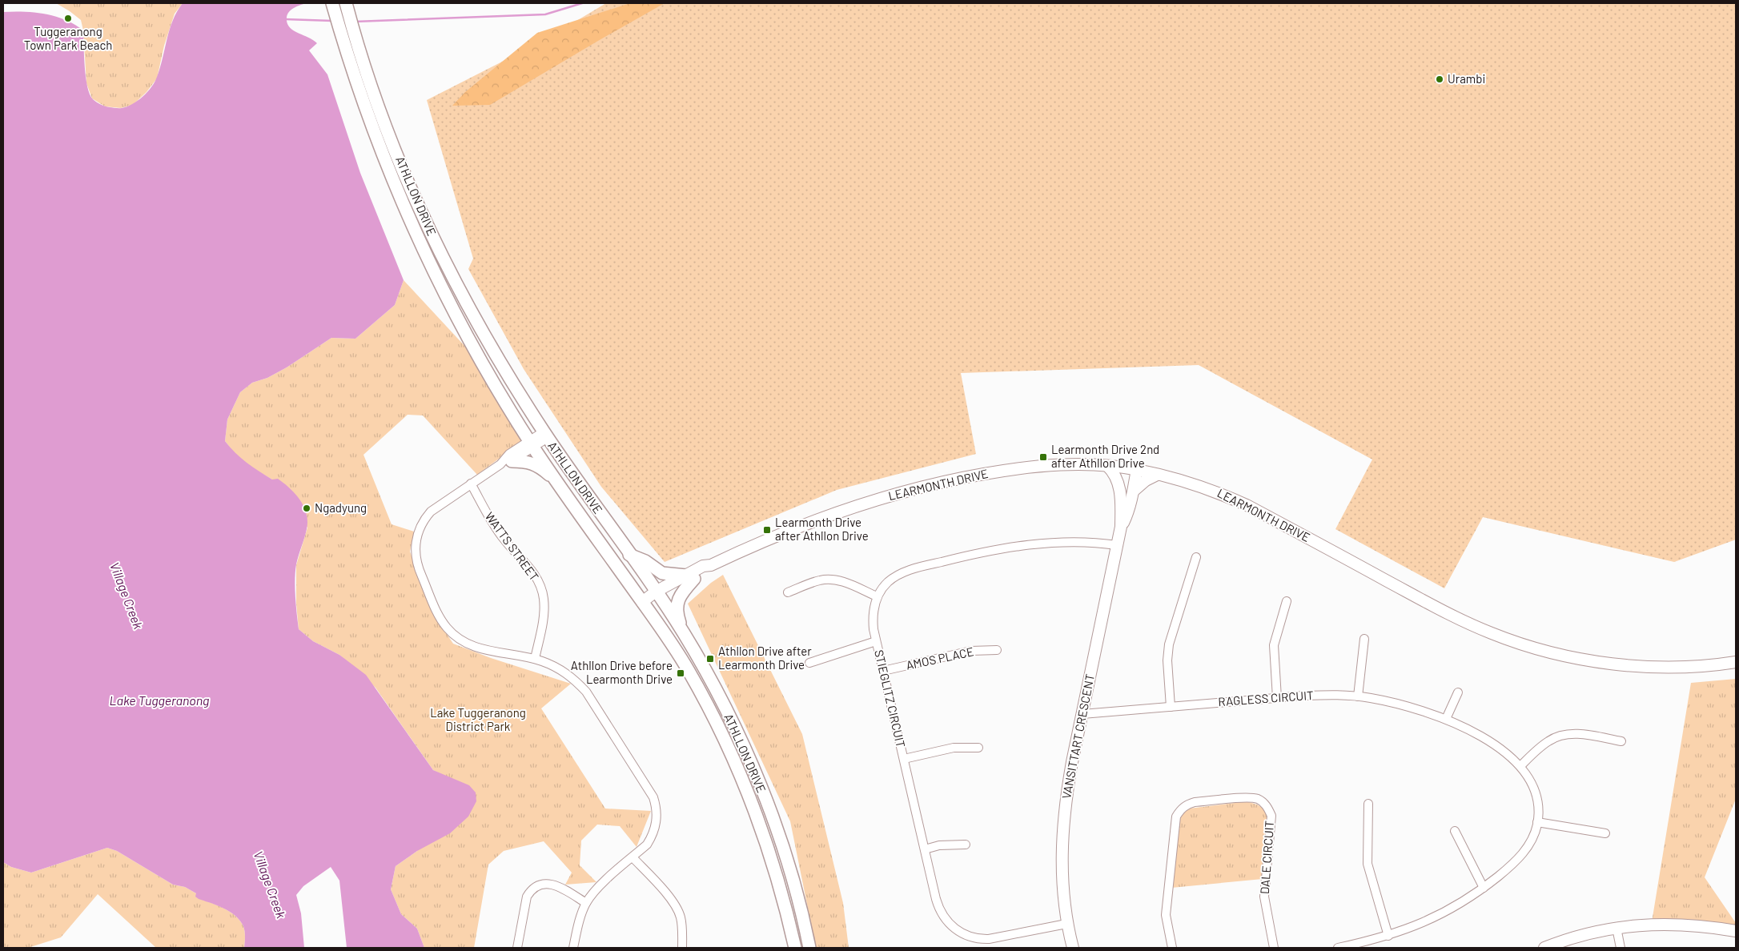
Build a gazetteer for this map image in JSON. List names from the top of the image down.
{
  "streets": {
    "main road": ["ATHLLON DRIVE"],
    "street": [
      "LEARMONTH DRIVE",
      "WATTS STREET",
      "AMOS PLACE",
      "STIEGLITZ CIRCUIT",
      "RAGLESS CIRCUIT",
      "VANSITTART CRESCENT",
      "DALE CIRCUIT"
    ]
  },
  "crossings": [
    ["ATHLLON DRIVE", "LEARMONTH DRIVE"],
    ["LEARMONTH DRIVE", "VANSITTART CRESCENT"],
    ["AMOS PLACE", "STIEGLITZ CIRCUIT"],
    ["STIEGLITZ CIRCUIT", "VANSITTART CRESCENT"],
    ["RAGLESS CIRCUIT", "VANSITTART CRESCENT"]
  ],
  "water": ["Village Creek", "Lake Tuggeranong"],
  "parks": ["Lake Tuggeranong District Park"],
  "places": {
    "other": ["Tuggeranong Town Park Beach", "Urambi", "Ngadyung"],
    "transit": [
      "Learmonth Drive 2nd after Athllon Drive",
      "Learmonth Drive after Athllon Drive",
      "Athllon Drive after Learmonth Drive",
      "Athllon Drive before Learmonth Drive"
    ]
  }
}
